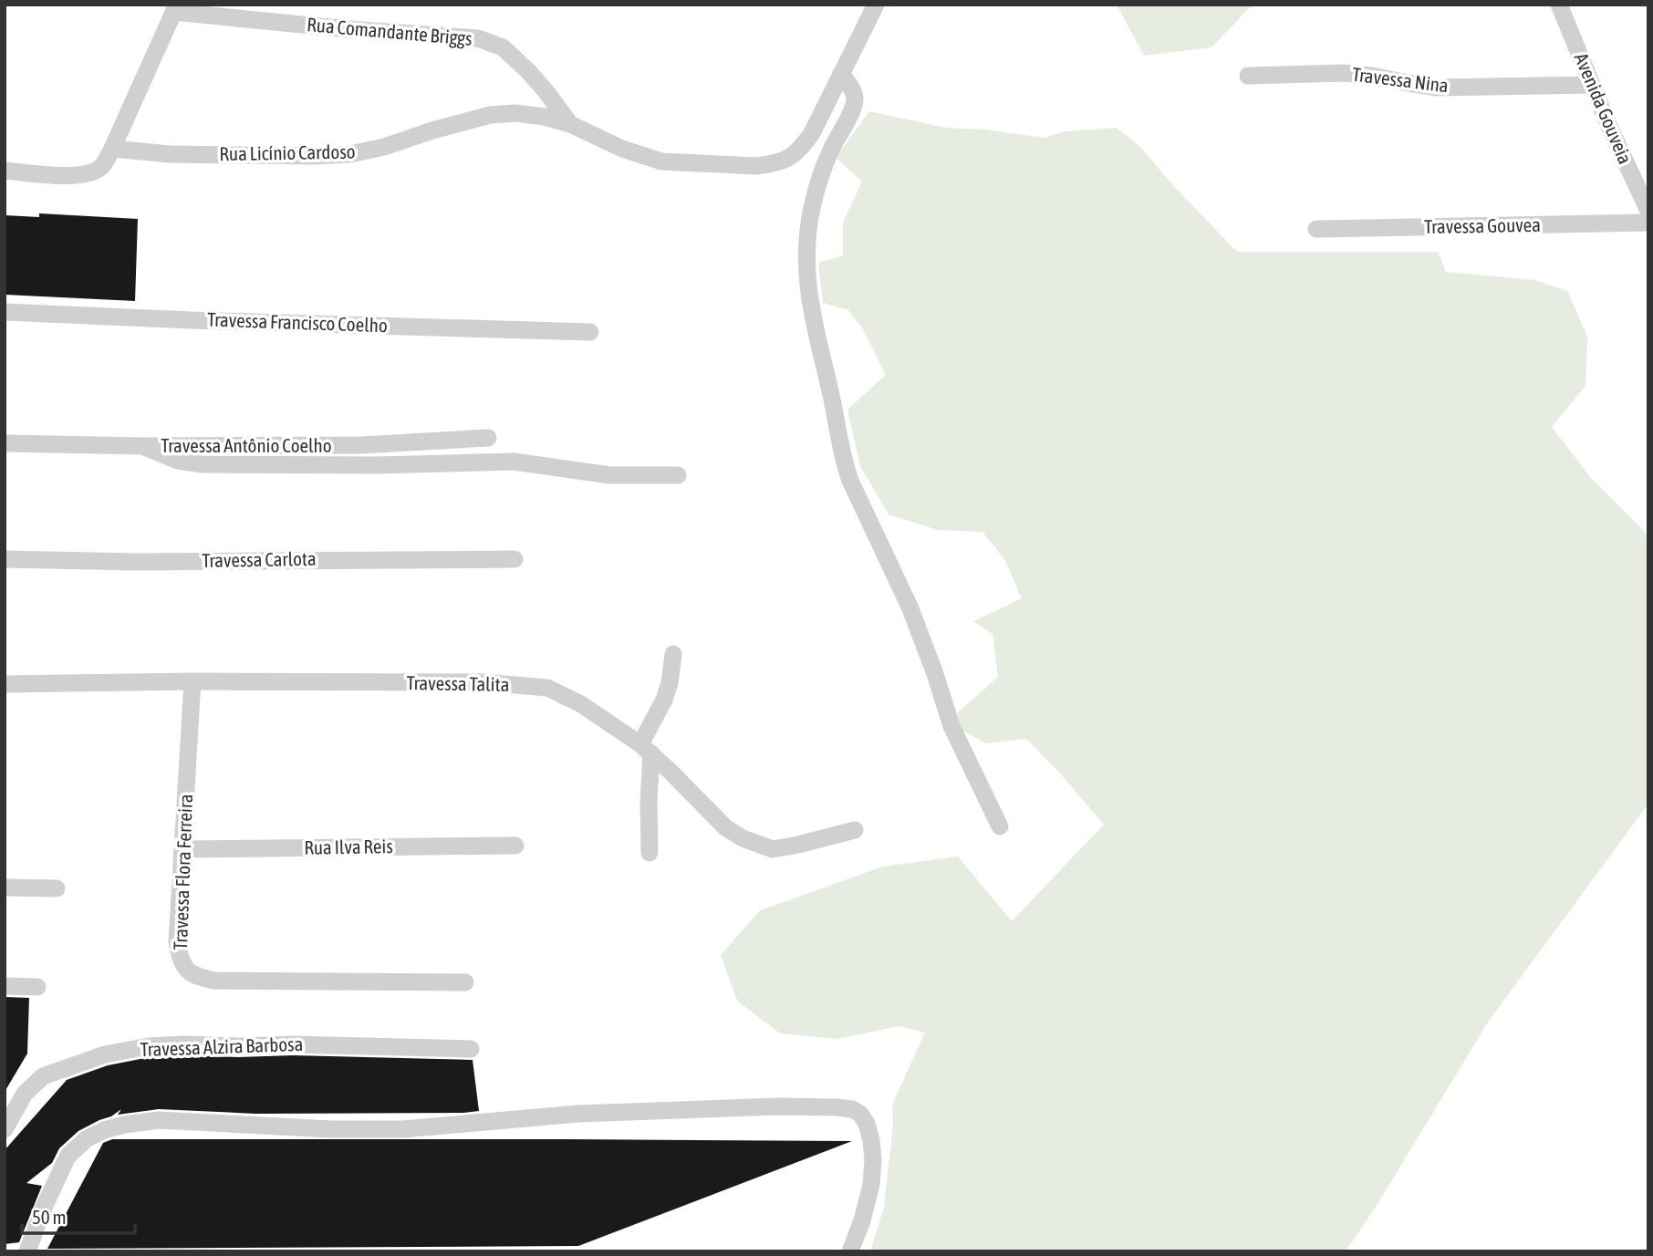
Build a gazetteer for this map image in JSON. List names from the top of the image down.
{
  "streets": {
    "street": [
      "Rua Comandante Briggs",
      "Travessa Nina",
      "Avenida Gouveia",
      "Rua Licínio Cardoso",
      "Travessa Gouvea",
      "Travessa Francisco Coelho",
      "Travessa Antônio Coelho",
      "Travessa Carlota",
      "Travessa Talita",
      "Rua Ilva Reis",
      "Travessa Flora Ferreira",
      "Travessa Alzira Barbosa"
    ]
  },
  "crossings": [
    ["Rua Comandante Briggs", "Rua Licínio Cardoso"],
    ["Travessa Nina", "Avenida Gouveia"],
    ["Travessa Talita", "Travessa Flora Ferreira"],
    ["Rua Ilva Reis", "Travessa Flora Ferreira"]
  ],
  "scale_bar": "50 m"
}
